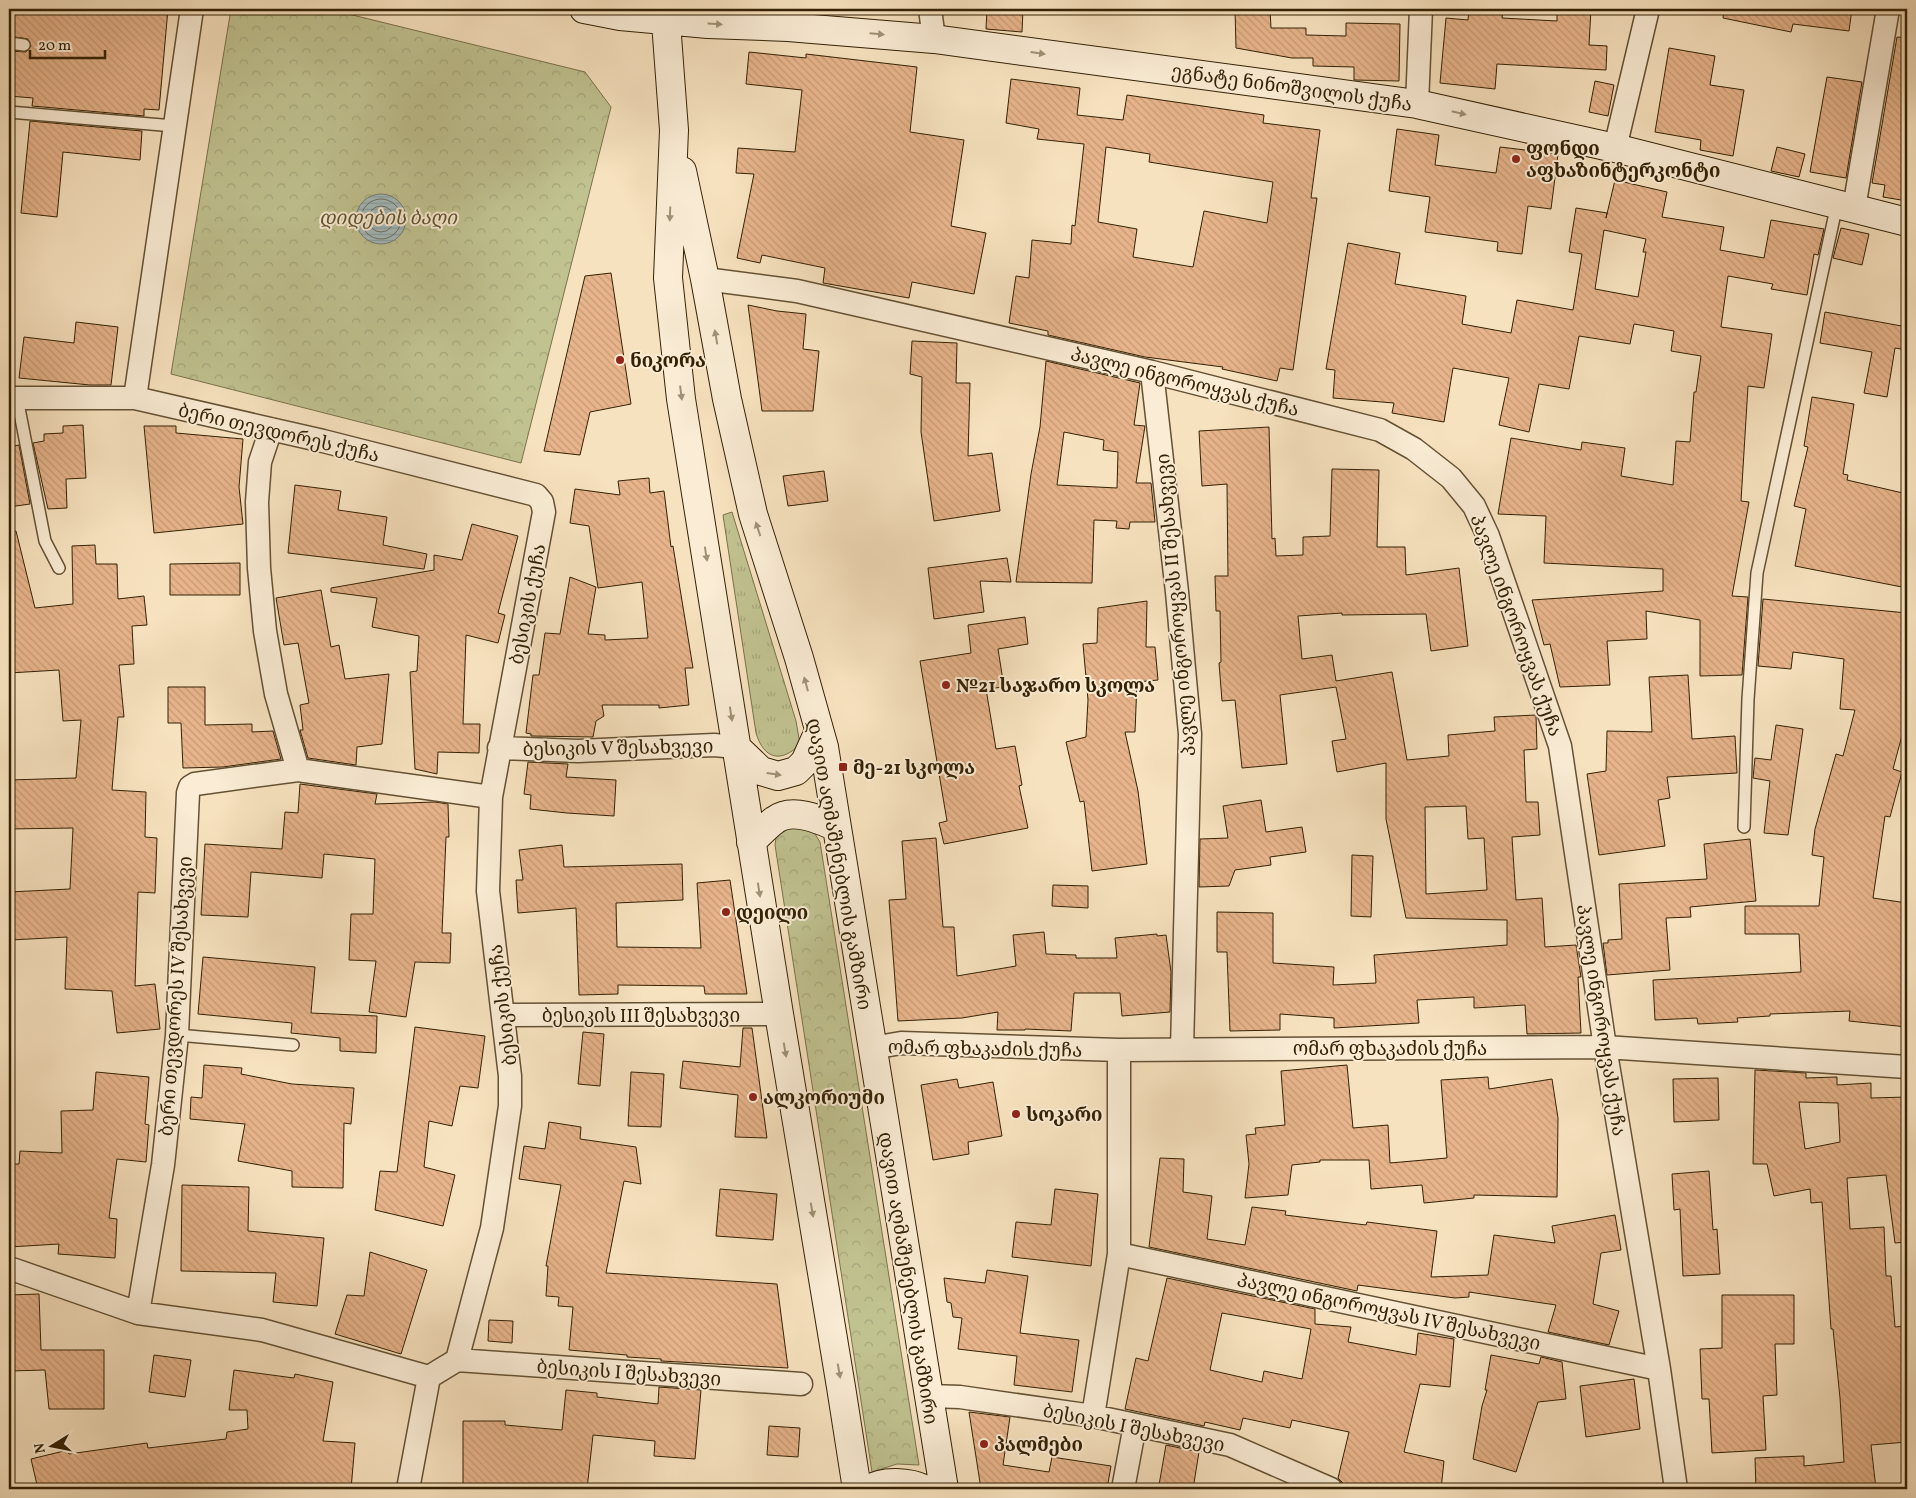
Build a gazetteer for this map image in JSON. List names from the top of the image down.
{
  "streets": {
    "main road": ["ეგნატე ნინოშვილის ქუჩა", "დავით აღმაშენებლის გამზირი"],
    "street": [
      "პავლე ინგოროყვას ქუჩა",
      "ბერი თევდორეს ქუჩა",
      "ბესიკის ქუჩა",
      "პავლე ინგოროყვას II შესახვევი",
      "ბესიკის V შესახვევი",
      "ბერი თევდორეს IV შესახვევი",
      "ბესიკის III შესახვევი",
      "ომარ ფხაკაძის ქუჩა",
      "პავლე ინგოროყვას IV შესახვევი",
      "ბესიკის I შესახვევი"
    ]
  },
  "crossings": [
    ["ეგნატე ნინოშვილის ქუჩა", "დავით აღმაშენებლის გამზირი"],
    ["პავლე ინგოროყვას ქუჩა", "პავლე ინგოროყვას II შესახვევი"],
    ["პავლე ინგოროყვას ქუჩა", "დავით აღმაშენებლის გამზირი"],
    ["პავლე ინგოროყვას ქუჩა", "ომარ ფხაკაძის ქუჩა"],
    ["პავლე ინგოროყვას ქუჩა", "პავლე ინგოროყვას IV შესახვევი"],
    ["ბერი თევდორეს ქუჩა", "ბესიკის ქუჩა"],
    ["ბესიკის ქუჩა", "ბესიკის V შესახვევი"],
    ["ბესიკის ქუჩა", "ბერი თევდორეს IV შესახვევი"],
    ["ბესიკის ქუჩა", "ბესიკის III შესახვევი"],
    ["ბესიკის ქუჩა", "ბესიკის I შესახვევი"],
    ["პავლე ინგოროყვას II შესახვევი", "ომარ ფხაკაძის ქუჩა"],
    ["ბესიკის V შესახვევი", "დავით აღმაშენებლის გამზირი"],
    ["დავით აღმაშენებლის გამზირი", "ბესიკის III შესახვევი"],
    ["დავით აღმაშენებლის გამზირი", "ომარ ფხაკაძის ქუჩა"],
    ["დავით აღმაშენებლის გამზირი", "ბესიკის I შესახვევი"]
  ],
  "one_way": ["ეგნატე ნინოშვილის ქუჩა"],
  "parks": ["დიდების ბაღი"],
  "places": {
    "other": [
      "ფონდი აფხაზინტერკონტი",
      "ნიკორა",
      "№21 საჯარო სკოლა",
      "დეილი",
      "ალკორიუმი",
      "სოკარი",
      "პალმები"
    ],
    "transit": ["მე-21 სკოლა"]
  },
  "scale_bar": "20 m",
  "north": "left"
}
